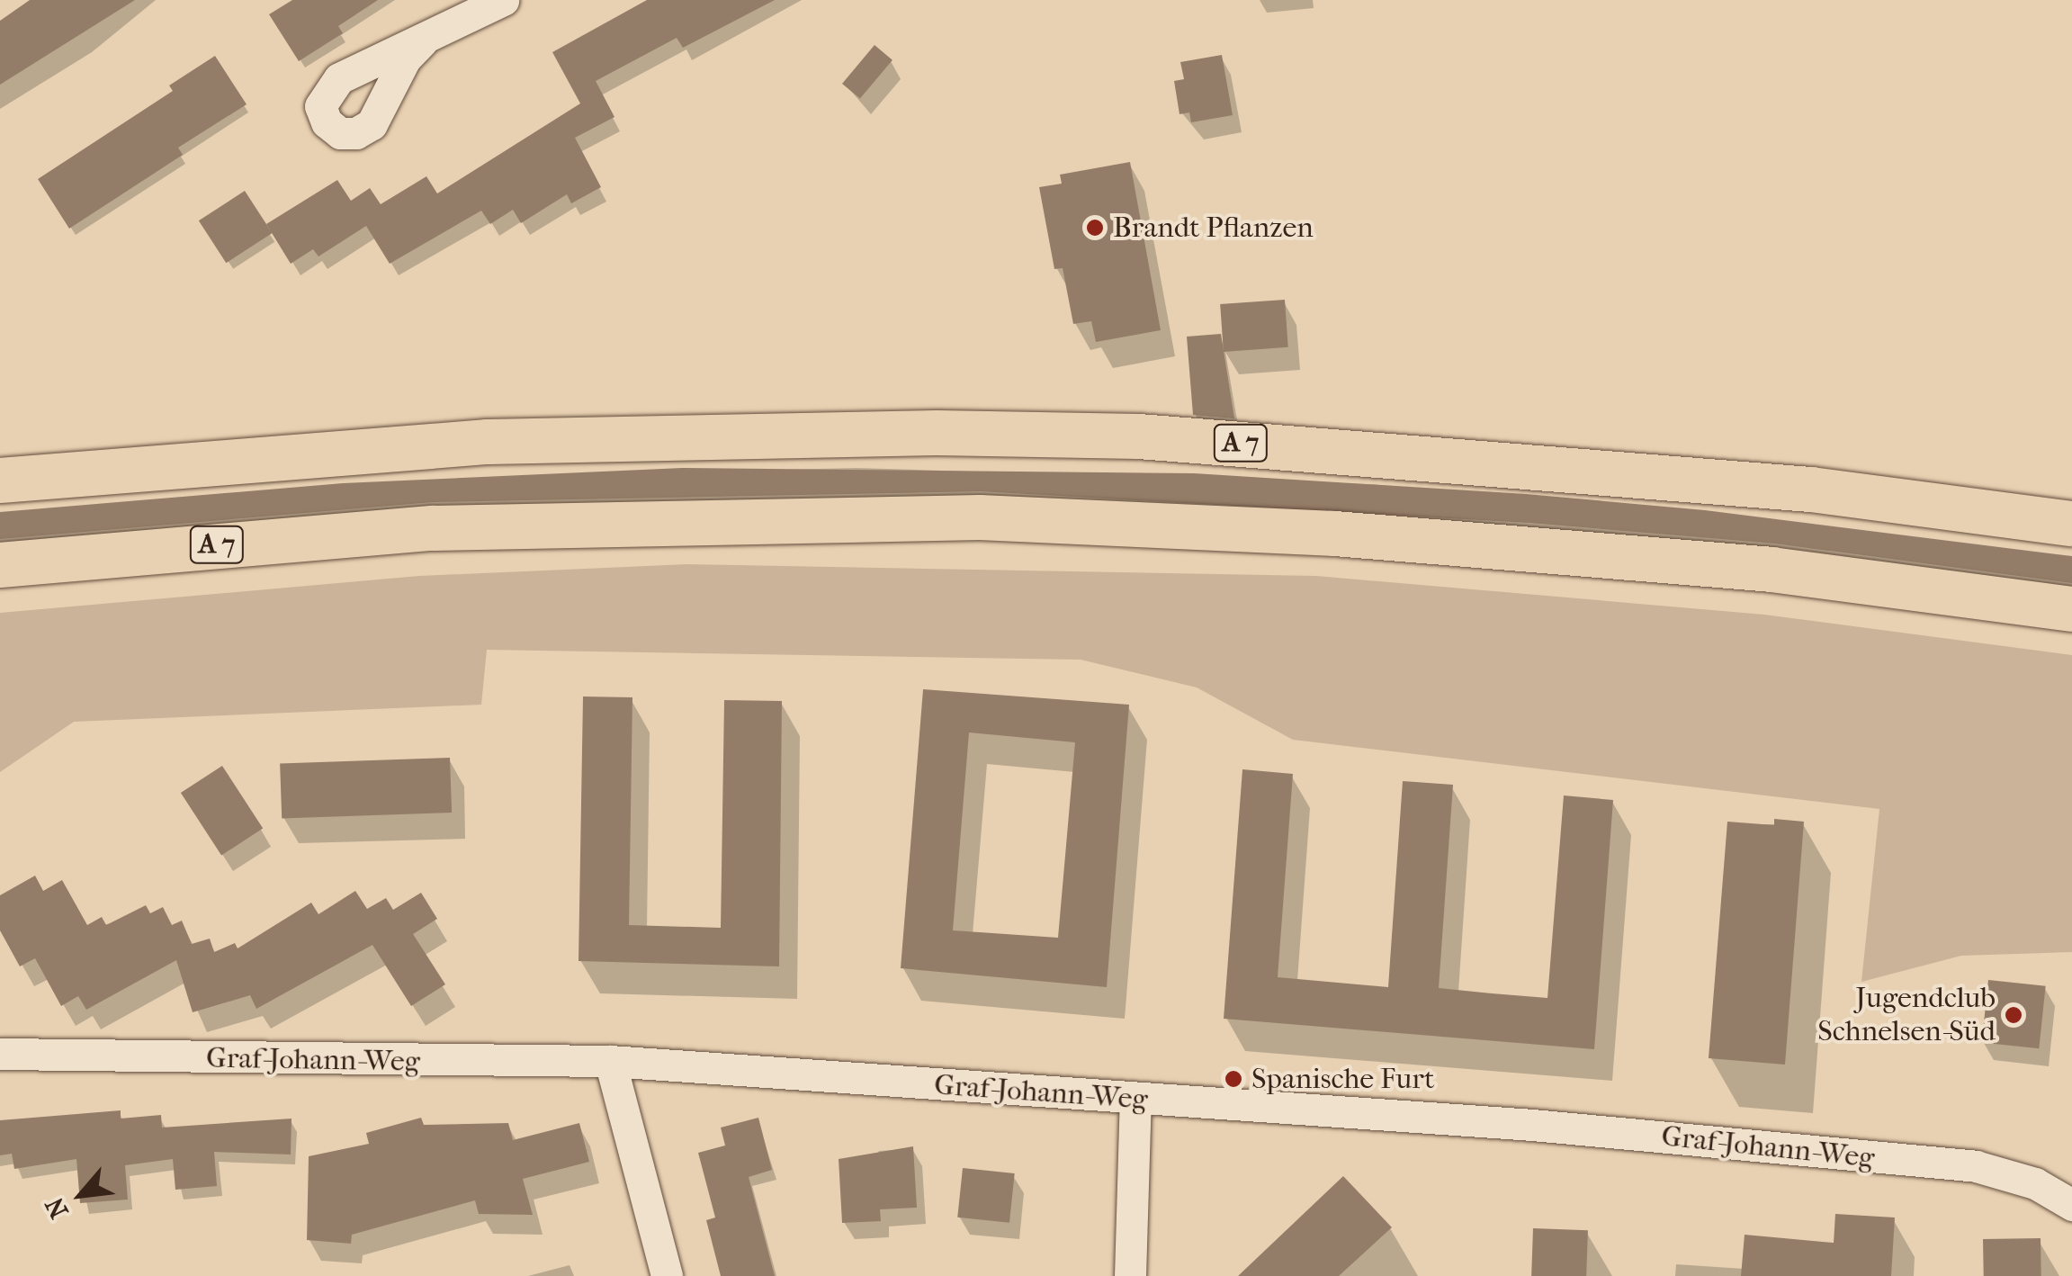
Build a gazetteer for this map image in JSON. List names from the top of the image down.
{
  "streets": {
    "highway": ["A 7"],
    "street": ["Graf-Johann-Weg"]
  },
  "places": ["Brandt Pflanzen", "Jugendclub Schnelsen-Süd", "Spanische Furt"],
  "north": "bottom left"
}
